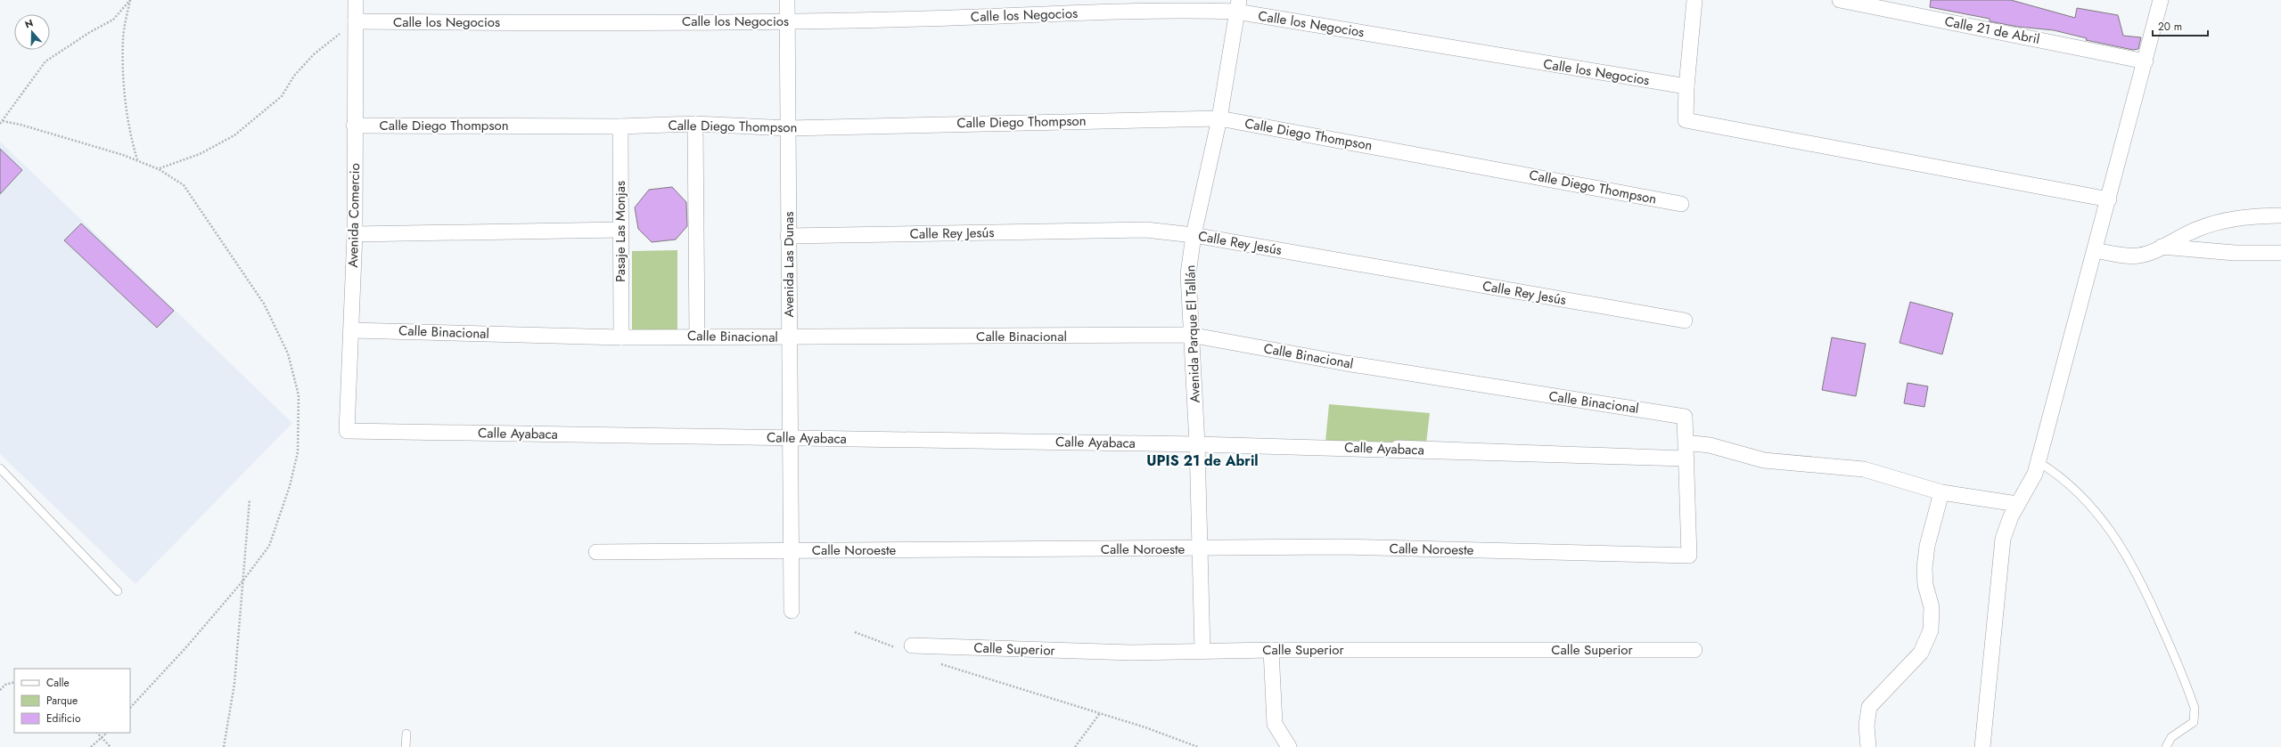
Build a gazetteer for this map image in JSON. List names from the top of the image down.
{
  "streets": {
    "street": [
      "Calle los Negocios",
      "Calle 21 de Abril",
      "Calle Diego Thompson",
      "Avenida Comercio",
      "Pasaje Las Monjas",
      "Calle Rey Jesús",
      "Avenida Las Dunas",
      "Calle Binacional",
      "Avenida Parque El Tallán",
      "Calle Ayabaca",
      "Calle Noroeste",
      "Calle Superior"
    ]
  },
  "crossings": [
    ["Calle los Negocios", "Avenida Comercio"],
    ["Calle los Negocios", "Avenida Las Dunas"],
    ["Calle los Negocios", "Avenida Parque El Tallán"],
    ["Calle Diego Thompson", "Avenida Comercio"],
    ["Calle Diego Thompson", "Pasaje Las Monjas"],
    ["Calle Diego Thompson", "Avenida Las Dunas"],
    ["Calle Diego Thompson", "Avenida Parque El Tallán"],
    ["Avenida Comercio", "Calle Binacional"],
    ["Avenida Comercio", "Calle Ayabaca"],
    ["Pasaje Las Monjas", "Calle Binacional"],
    ["Calle Rey Jesús", "Avenida Las Dunas"],
    ["Calle Rey Jesús", "Avenida Parque El Tallán"],
    ["Avenida Las Dunas", "Calle Binacional"],
    ["Avenida Las Dunas", "Calle Ayabaca"],
    ["Avenida Las Dunas", "Calle Noroeste"],
    ["Calle Binacional", "Avenida Parque El Tallán"],
    ["Calle Binacional", "Calle Ayabaca"],
    ["Calle Binacional", "Calle Noroeste"],
    ["Avenida Parque El Tallán", "Calle Ayabaca"],
    ["Avenida Parque El Tallán", "Calle Noroeste"],
    ["Avenida Parque El Tallán", "Calle Superior"],
    ["Calle Ayabaca", "Calle Noroeste"]
  ],
  "districts": ["UPIS 21 de Abril"],
  "legend": ["Calle", "Parque", "Edificio"],
  "scale_bar": "20 m",
  "north": "top"
}
